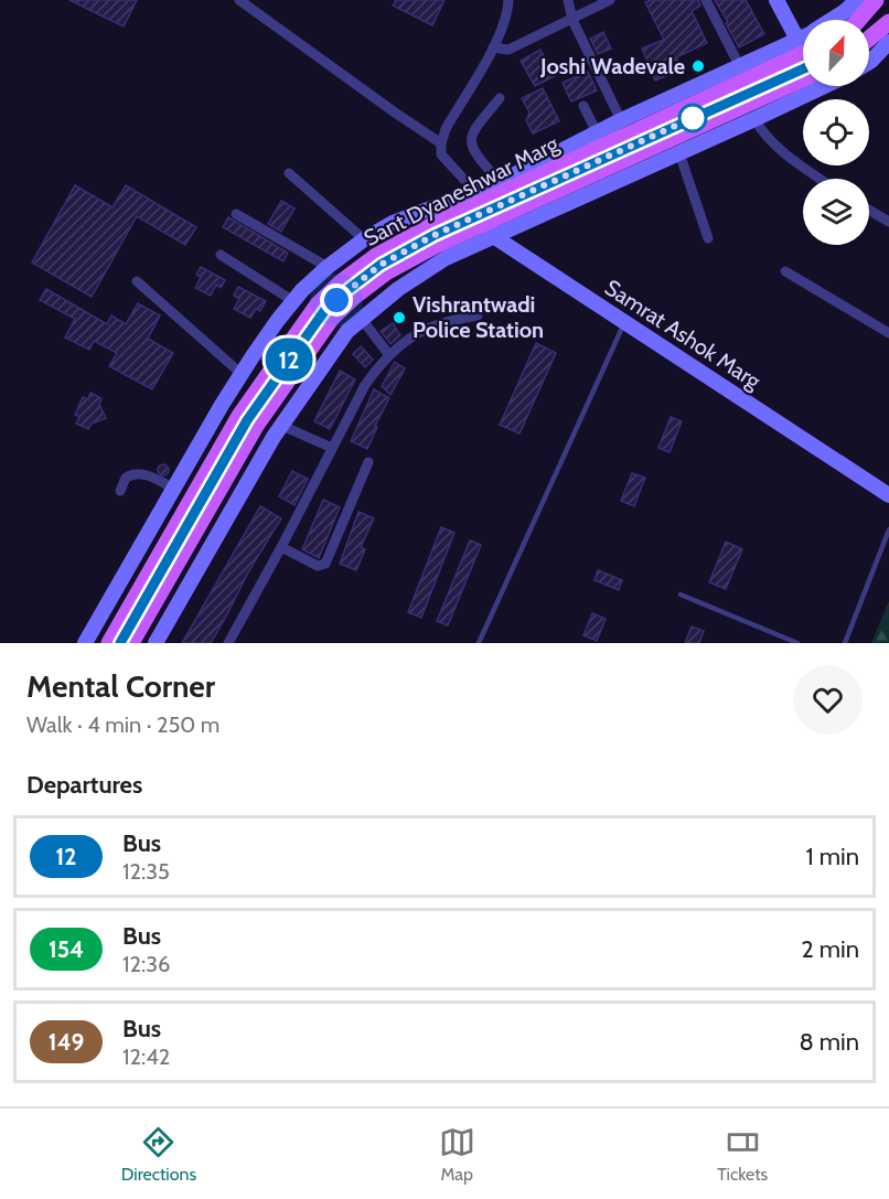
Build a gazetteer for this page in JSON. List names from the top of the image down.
{
  "streets": {
    "main road": ["Sant Dyaneshwar Marg"],
    "street": ["Samrat Ashok Marg"]
  },
  "crossings": [
    ["Sant Dyaneshwar Marg", "Samrat Ashok Marg"]
  ],
  "places": ["Joshi Wadevale", "Vishrantwadi Police Station"],
  "lines": ["bus line 12"],
  "north": "top right",
  "page": {
    "on_map": "12",
    "heading": [
      ["Mental Corner", "Walk · 4 min · 250 m"],
      "Departures"
    ],
    "list": [
      {
        "mark": "12",
        "name": "Bus",
        "note": "12:35",
        "value": "1 min"
      },
      {
        "mark": "154",
        "name": "Bus",
        "note": "12:36",
        "value": "2 min"
      },
      {
        "mark": "149",
        "name": "Bus",
        "note": "12:42",
        "value": "8 min"
      }
    ],
    "tabs": ["Directions", "Map", "Tickets"]
  }
}
